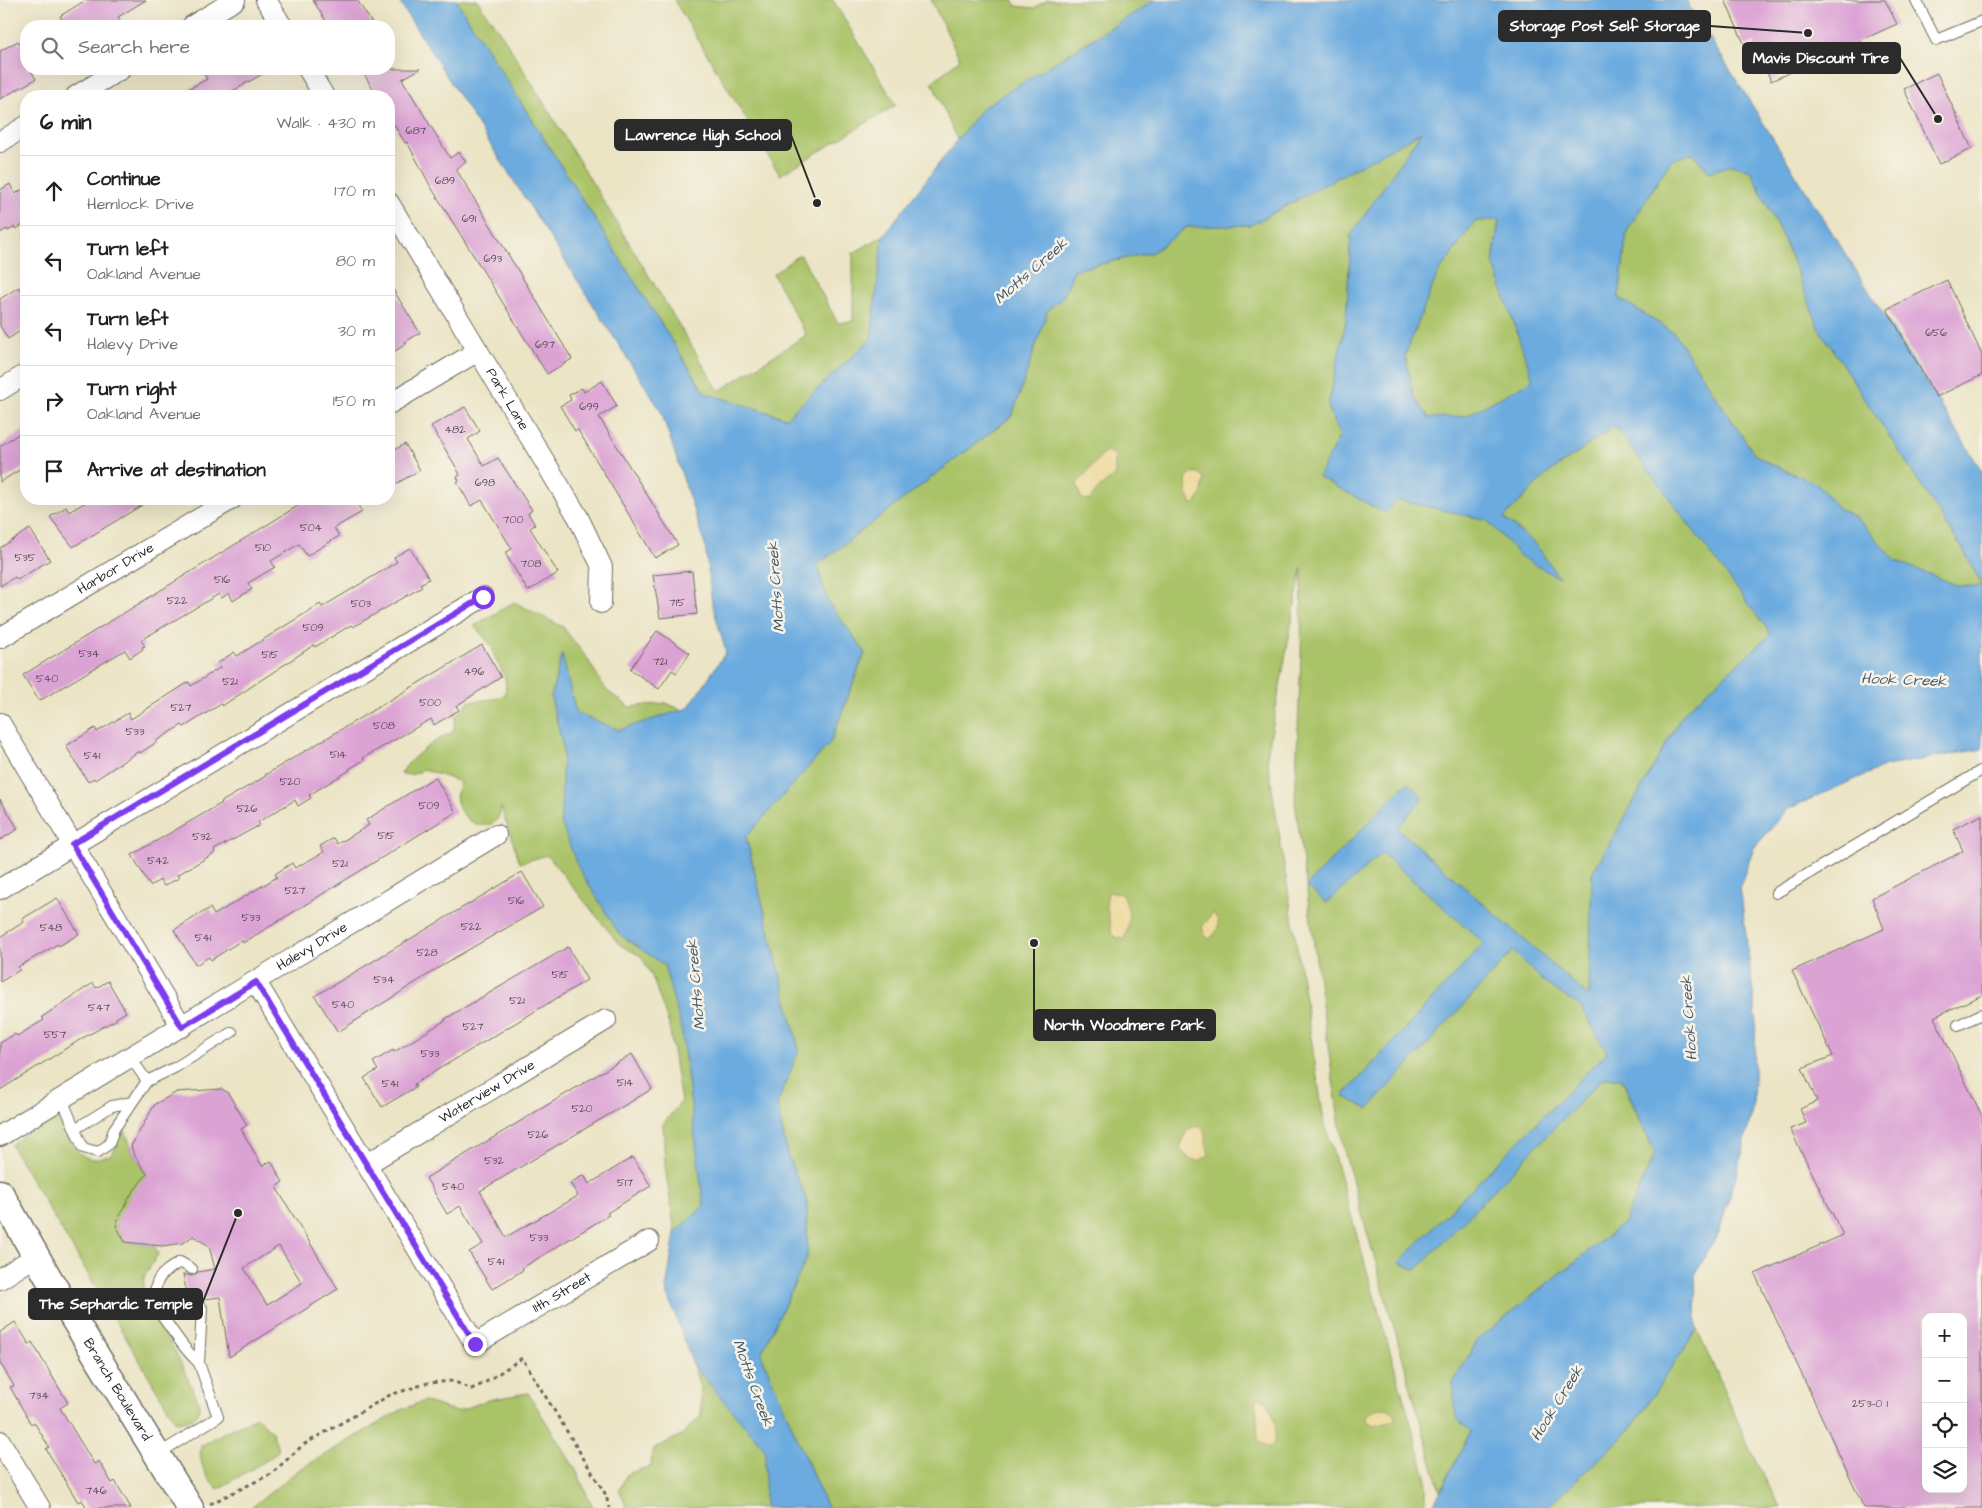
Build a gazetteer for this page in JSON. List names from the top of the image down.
{
  "streets": {
    "street": [
      "Park Lane",
      "Harbor Drive",
      "Halevy Drive",
      "Waterview Drive",
      "11th Street",
      "Branch Boulevard"
    ]
  },
  "crossings": [
    ["Waterview Drive", "11th Street"]
  ],
  "water": ["Motts Creek", "Hook Creek"],
  "places": [
    "Storage Post Self Storage",
    "Mavis Discount Tire",
    "Lawrence High School",
    "North Woodmere Park",
    "The Sephardic Temple"
  ],
  "house_numbers": [
    "687",
    "689",
    "691",
    "693",
    "656",
    "697",
    "699",
    "482",
    "698",
    "700",
    "504",
    "510",
    "535",
    "708",
    "516",
    "522",
    "715",
    "503",
    "509",
    "534",
    "515",
    "721",
    "496",
    "540",
    "521",
    "500",
    "527",
    "508",
    "533",
    "514",
    "541",
    "520",
    "509",
    "526",
    "515",
    "532",
    "542",
    "521",
    "527",
    "516",
    "533",
    "522",
    "548",
    "541",
    "528",
    "515",
    "534",
    "521",
    "540",
    "547",
    "527",
    "557",
    "533",
    "514",
    "541",
    "520",
    "526",
    "532",
    "517",
    "540",
    "533",
    "541",
    "734",
    "253-0 1",
    "746"
  ],
  "page": {
    "search": "Search here",
    "heading": ["6 min", "Walk · 430 m"],
    "list": [
      ["Continue", "Hemlock Drive", "170 m"],
      ["Turn left", "Oakland Avenue", "80 m"],
      ["Turn left", "Halevy Drive", "30 m"],
      ["Turn right", "Oakland Avenue", "150 m"],
      "Arrive at destination"
    ],
    "map_buttons": ["+", "−"]
  }
}
